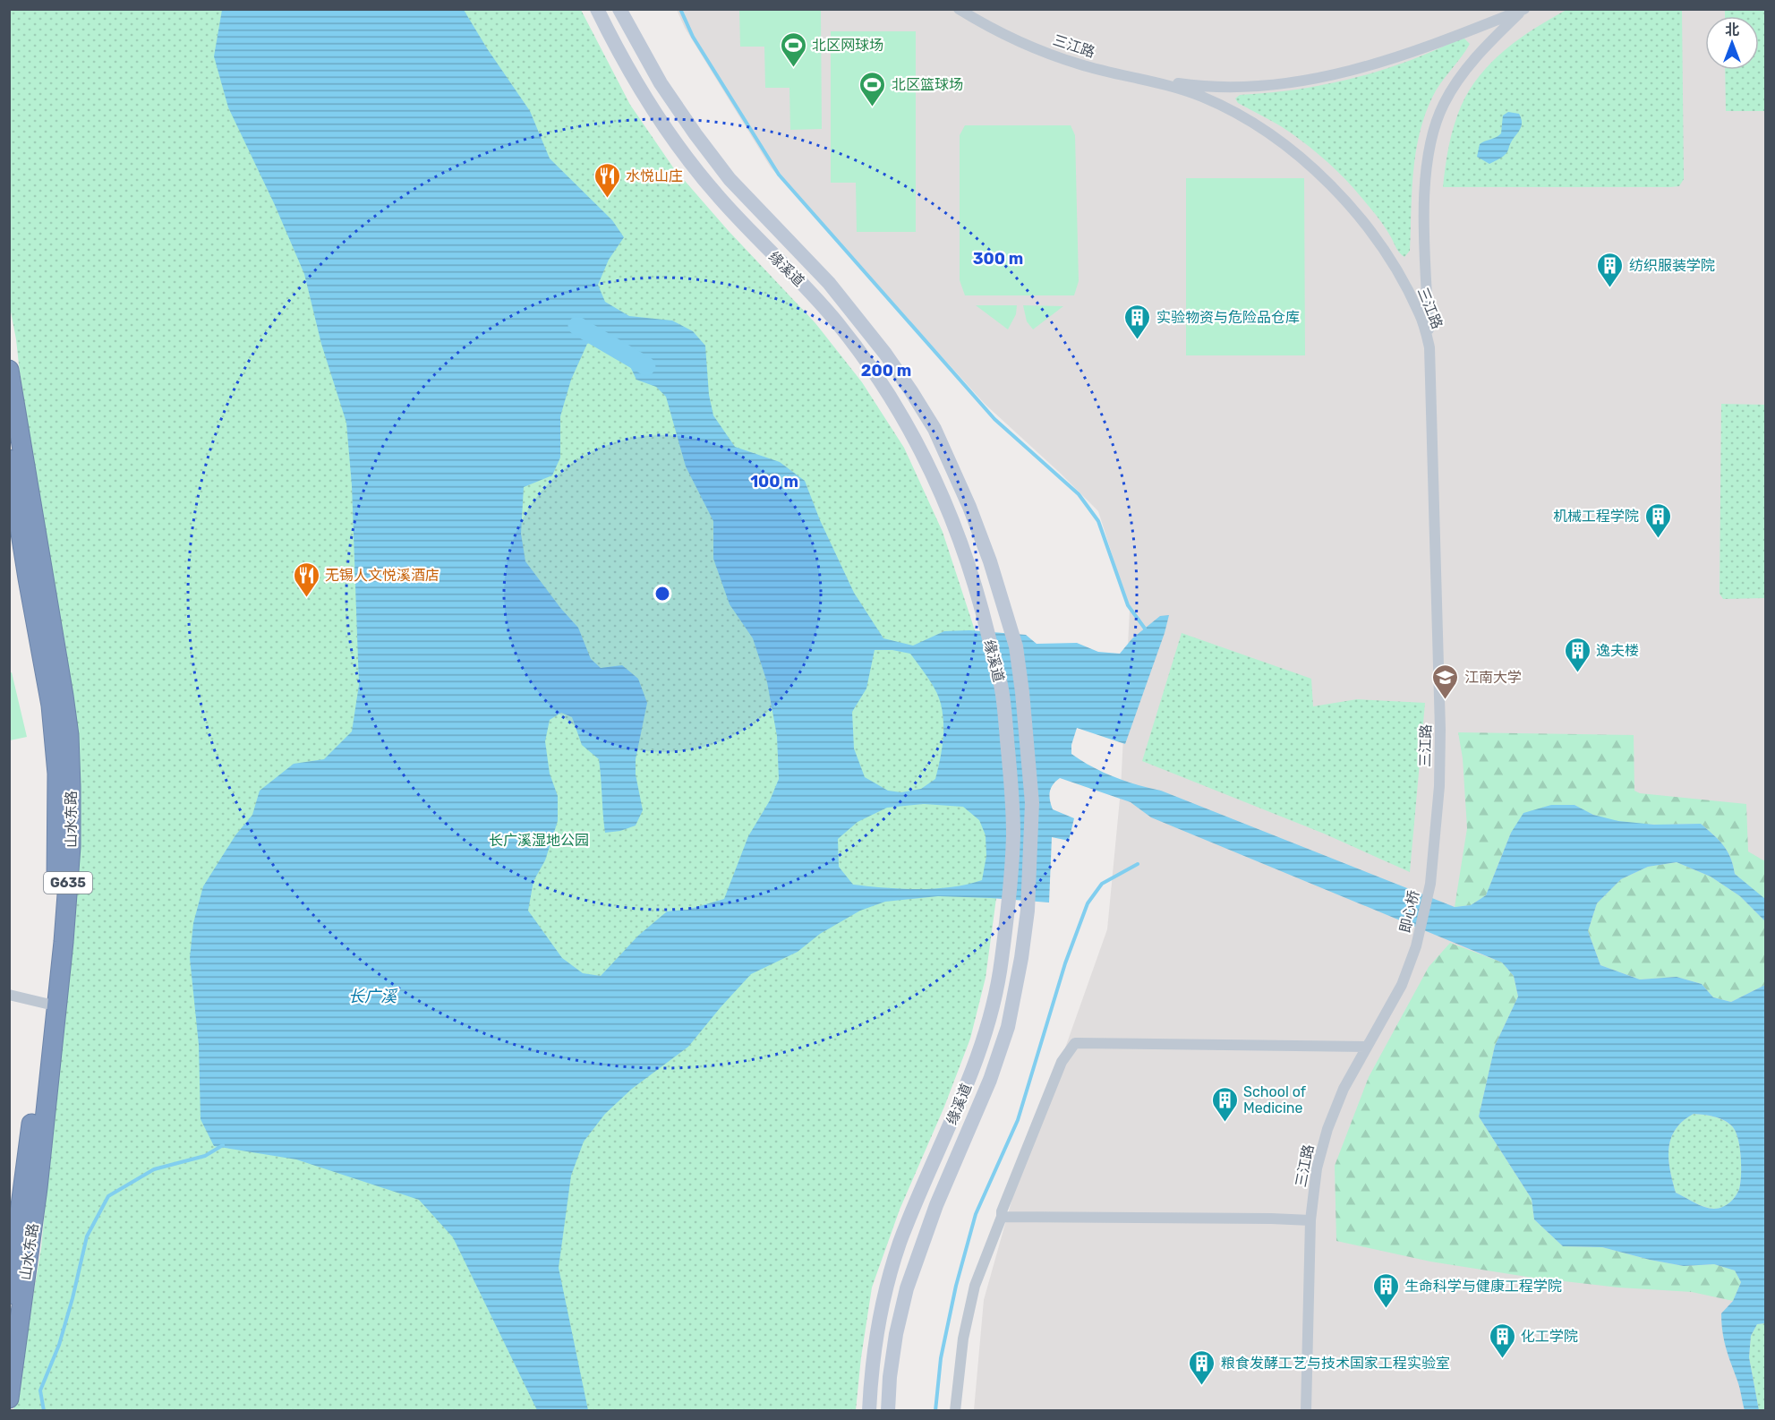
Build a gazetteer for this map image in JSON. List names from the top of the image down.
{
  "streets": {
    "highway": ["山水东路", "G635"],
    "main road": ["缘溪道"],
    "street": ["三江路", "即心桥"]
  },
  "crossings": [
    ["三江路", "即心桥"]
  ],
  "water": ["长广溪"],
  "parks": ["长广溪湿地公园"],
  "places": {
    "sports": ["北区网球场", "北区篮球场"],
    "restaurant": ["水悦山庄", "无锡人文悦溪酒店"],
    "building": [
      "纺织服装学院",
      "实验物资与危险品仓库",
      "机械工程学院",
      "逸夫楼",
      "School of Medicine",
      "生命科学与健康工程学院",
      "化工学院",
      "粮食发酵工艺与技术国家工程实验室"
    ],
    "school or university": ["江南大学"]
  },
  "north": "top",
  "rings": ["300 m", "200 m", "100 m"]
}
